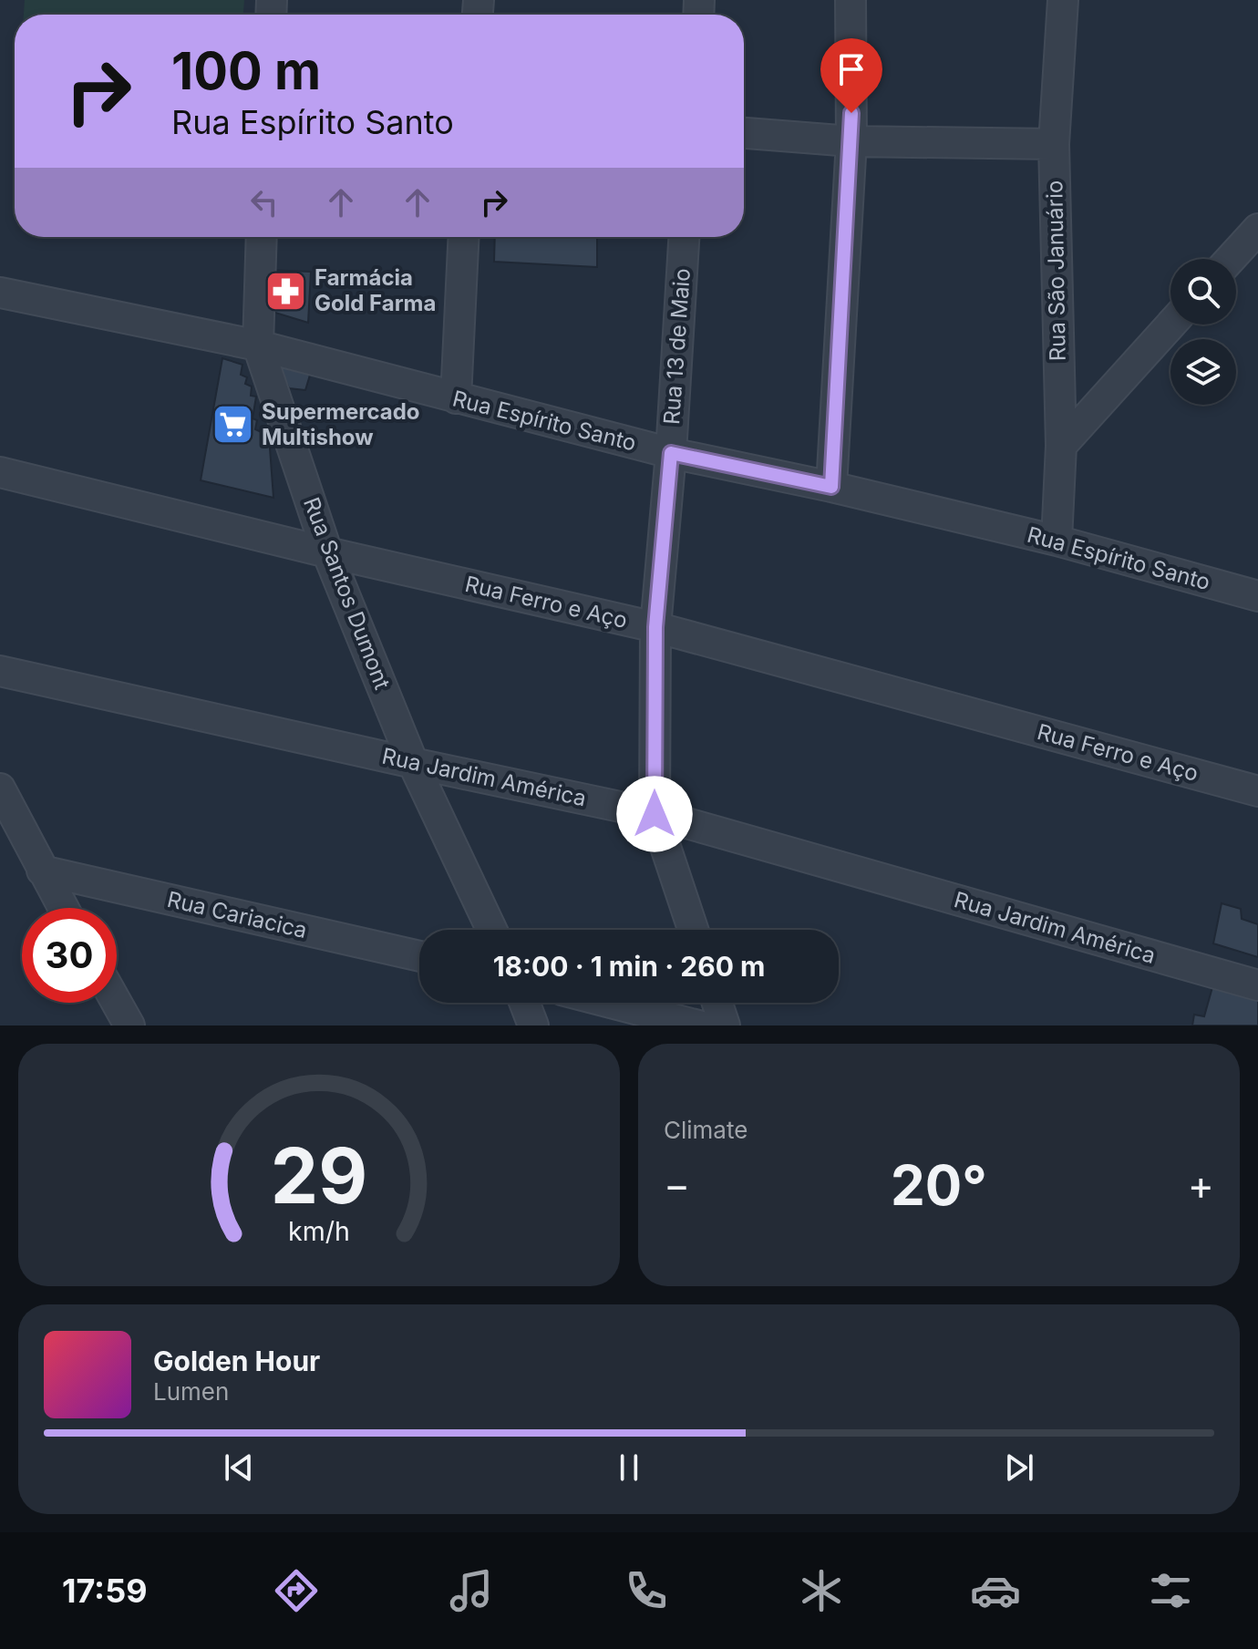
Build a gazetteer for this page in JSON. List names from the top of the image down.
{
  "streets": {
    "street": [
      "Rua São Januário",
      "Rua 13 de Maio",
      "Rua Espírito Santo",
      "Rua Santos Dumont",
      "Rua Ferro e Aço",
      "Rua Jardim América",
      "Rua Cariacica"
    ]
  },
  "crossings": [
    ["Rua São Januário", "Rua Espírito Santo"],
    ["Rua 13 de Maio", "Rua Espírito Santo"],
    ["Rua 13 de Maio", "Rua Ferro e Aço"],
    ["Rua 13 de Maio", "Rua Jardim América"],
    ["Rua Espírito Santo", "Rua Santos Dumont"],
    ["Rua Santos Dumont", "Rua Ferro e Aço"],
    ["Rua Santos Dumont", "Rua Jardim América"]
  ],
  "places": {
    "pharmacy": ["Farmácia Gold Farma"],
    "supermarket": ["Supermercado Multishow"]
  },
  "page": {
    "turn": ["100 m", "Rua Espírito Santo"],
    "limit": "30",
    "trip": "18:00 · 1 min · 260 m",
    "tile": "Climate",
    "heat": ["−", "20°", "+"],
    "song": ["Golden Hour", "Lumen"],
    "tabs": "17:59",
    "gauge": ["29", "km/h"]
  }
}
